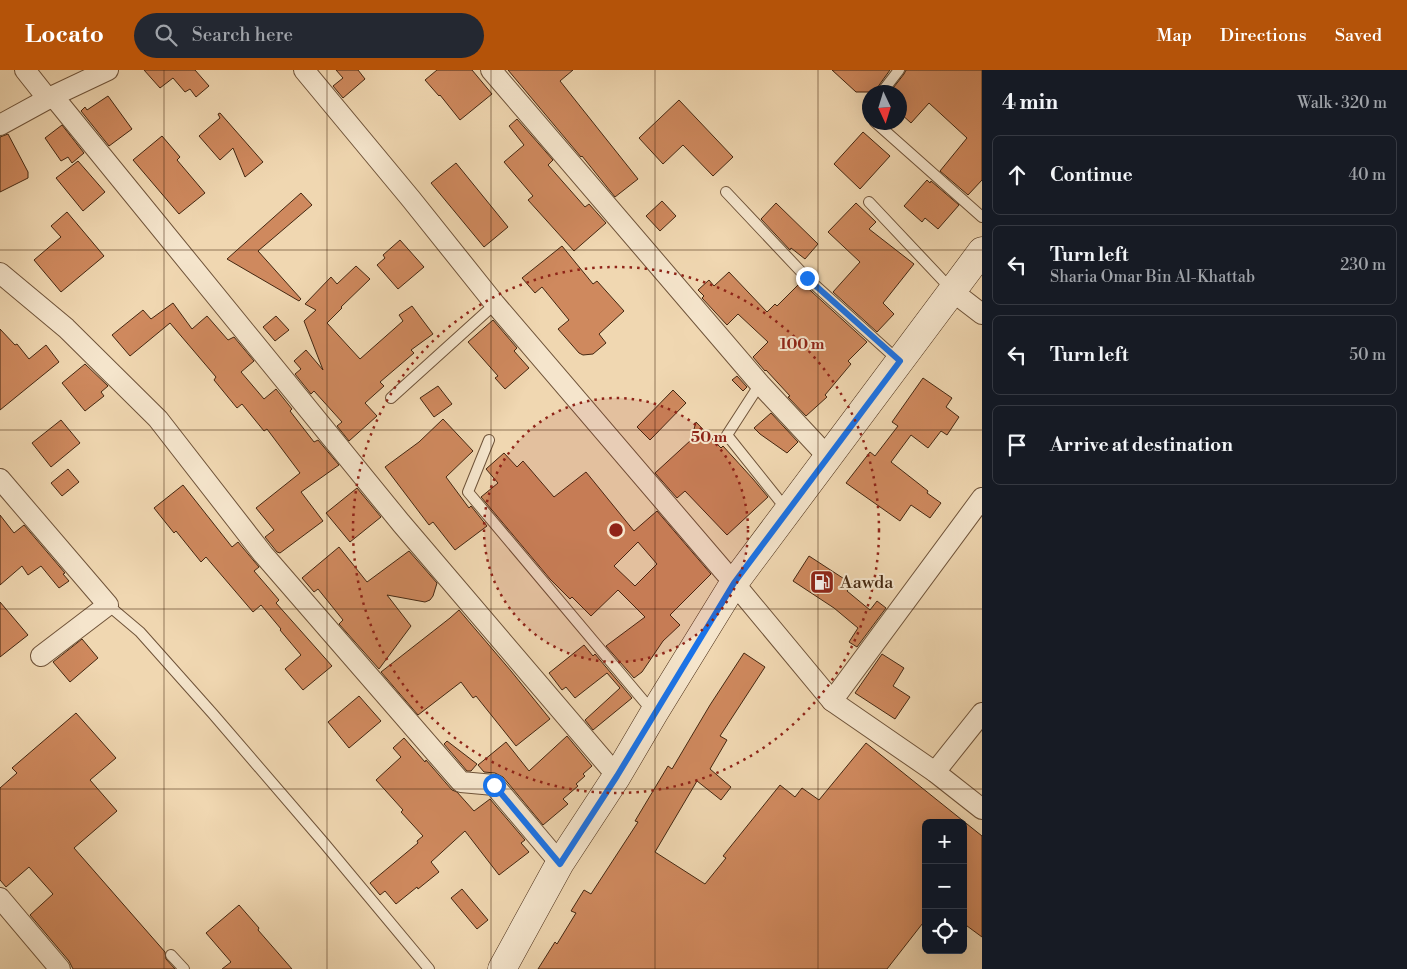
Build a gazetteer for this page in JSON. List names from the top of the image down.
{
  "places": {
    "fuel station": ["Aawda"]
  },
  "north": "bottom",
  "page": {
    "header": "Locato",
    "search": "Search here",
    "nav": ["Map", "Directions", "Saved"],
    "heading": ["4 min", "Walk · 320 m"],
    "list": [
      ["Continue", "40 m"],
      ["Turn left", "Sharia Omar Bin Al-Khattab", "230 m"],
      ["Turn left", "50 m"],
      "Arrive at destination"
    ],
    "map_buttons": ["+", "−"]
  },
  "rings": ["100 m", "50 m"]
}
